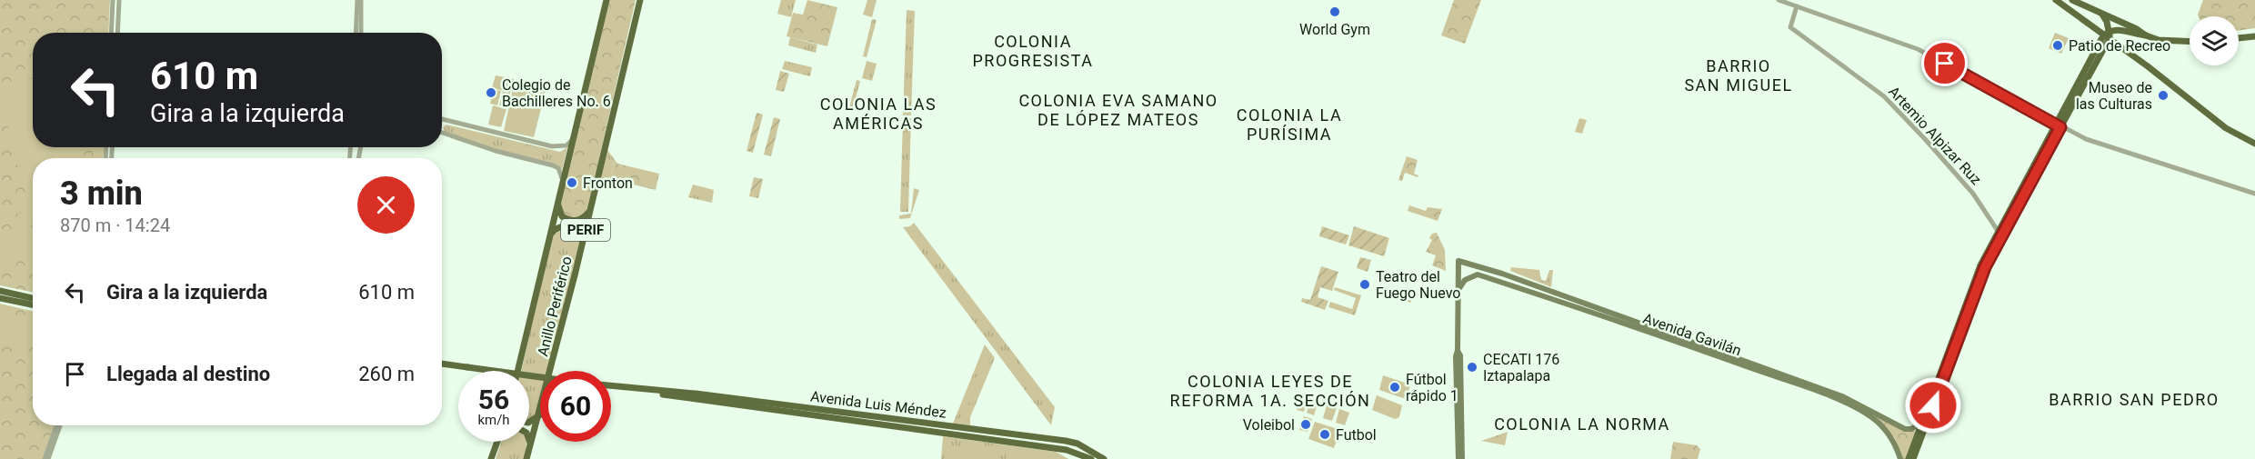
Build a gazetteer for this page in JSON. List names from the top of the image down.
{
  "streets": {
    "main road": [
      "PERIF",
      "Anillo Periférico",
      "Avenida Gavilán",
      "Avenida Luis Méndez"
    ],
    "street": ["Artemio Alpizar Ruz"]
  },
  "crossings": [
    ["PERIF", "Anillo Periférico"]
  ],
  "districts": [
    "COLONIA PROGRESISTA",
    "BARRIO SAN MIGUEL",
    "COLONIA EVA SAMANO DE LÓPEZ MATEOS",
    "COLONIA LAS AMÉRICAS",
    "COLONIA LA PURÍSIMA",
    "COLONIA LEYES DE REFORMA 1A. SECCIÓN",
    "BARRIO SAN PEDRO",
    "COLONIA LA NORMA"
  ],
  "places": [
    "World Gym",
    "Patio de Recreo",
    "Colegio de Bachilleres No. 6",
    "Museo de las Culturas",
    "Fronton",
    "Teatro del Fuego Nuevo",
    "CECATI 176 Iztapalapa",
    "Fútbol rápido 1",
    "Voleibol",
    "Futbol"
  ],
  "page": {
    "turn": ["610 m", "Gira a la izquierda"],
    "heading": ["3 min", "870 m · 14:24"],
    "list": [
      {
        "name": "Gira a la izquierda",
        "value": "610 m"
      },
      {
        "name": "Llegada al destino",
        "value": "260 m"
      }
    ],
    "speed": "56 km/h",
    "limit": "60"
  }
}
